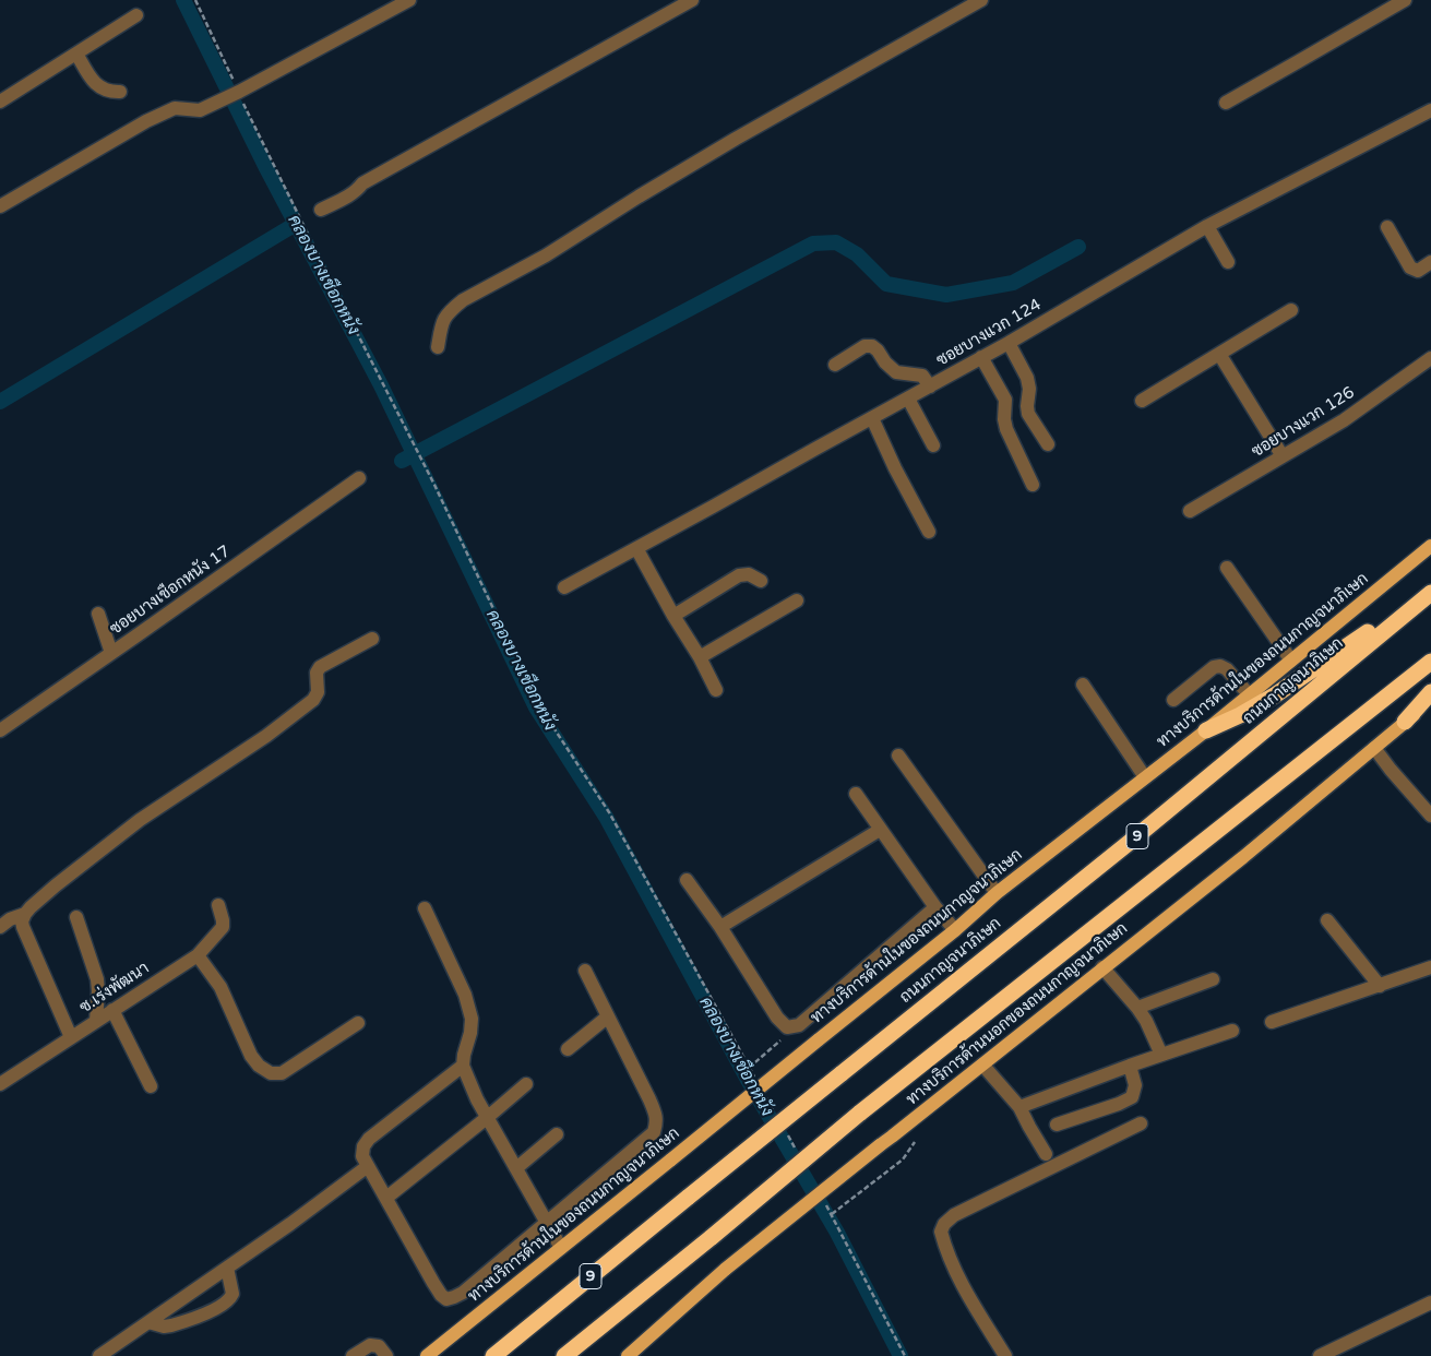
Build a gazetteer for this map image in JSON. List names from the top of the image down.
{
  "streets": {
    "highway": ["ถนนกาญจนาภิเษก", "9"],
    "main road": ["ทางบริการด้านในของถนนกาญจนาภิเษก", "ทางบริการด้านนอกของถนนกาญจนาภิเษก"],
    "street": [
      "ซอยบางแวก 124",
      "ซอยบางแวก 126",
      "ซอยบางเชือกหนัง 17",
      "ซ.เร่งพัฒนา"
    ]
  },
  "water": ["คลองบางเชือกหนัง"]
}
